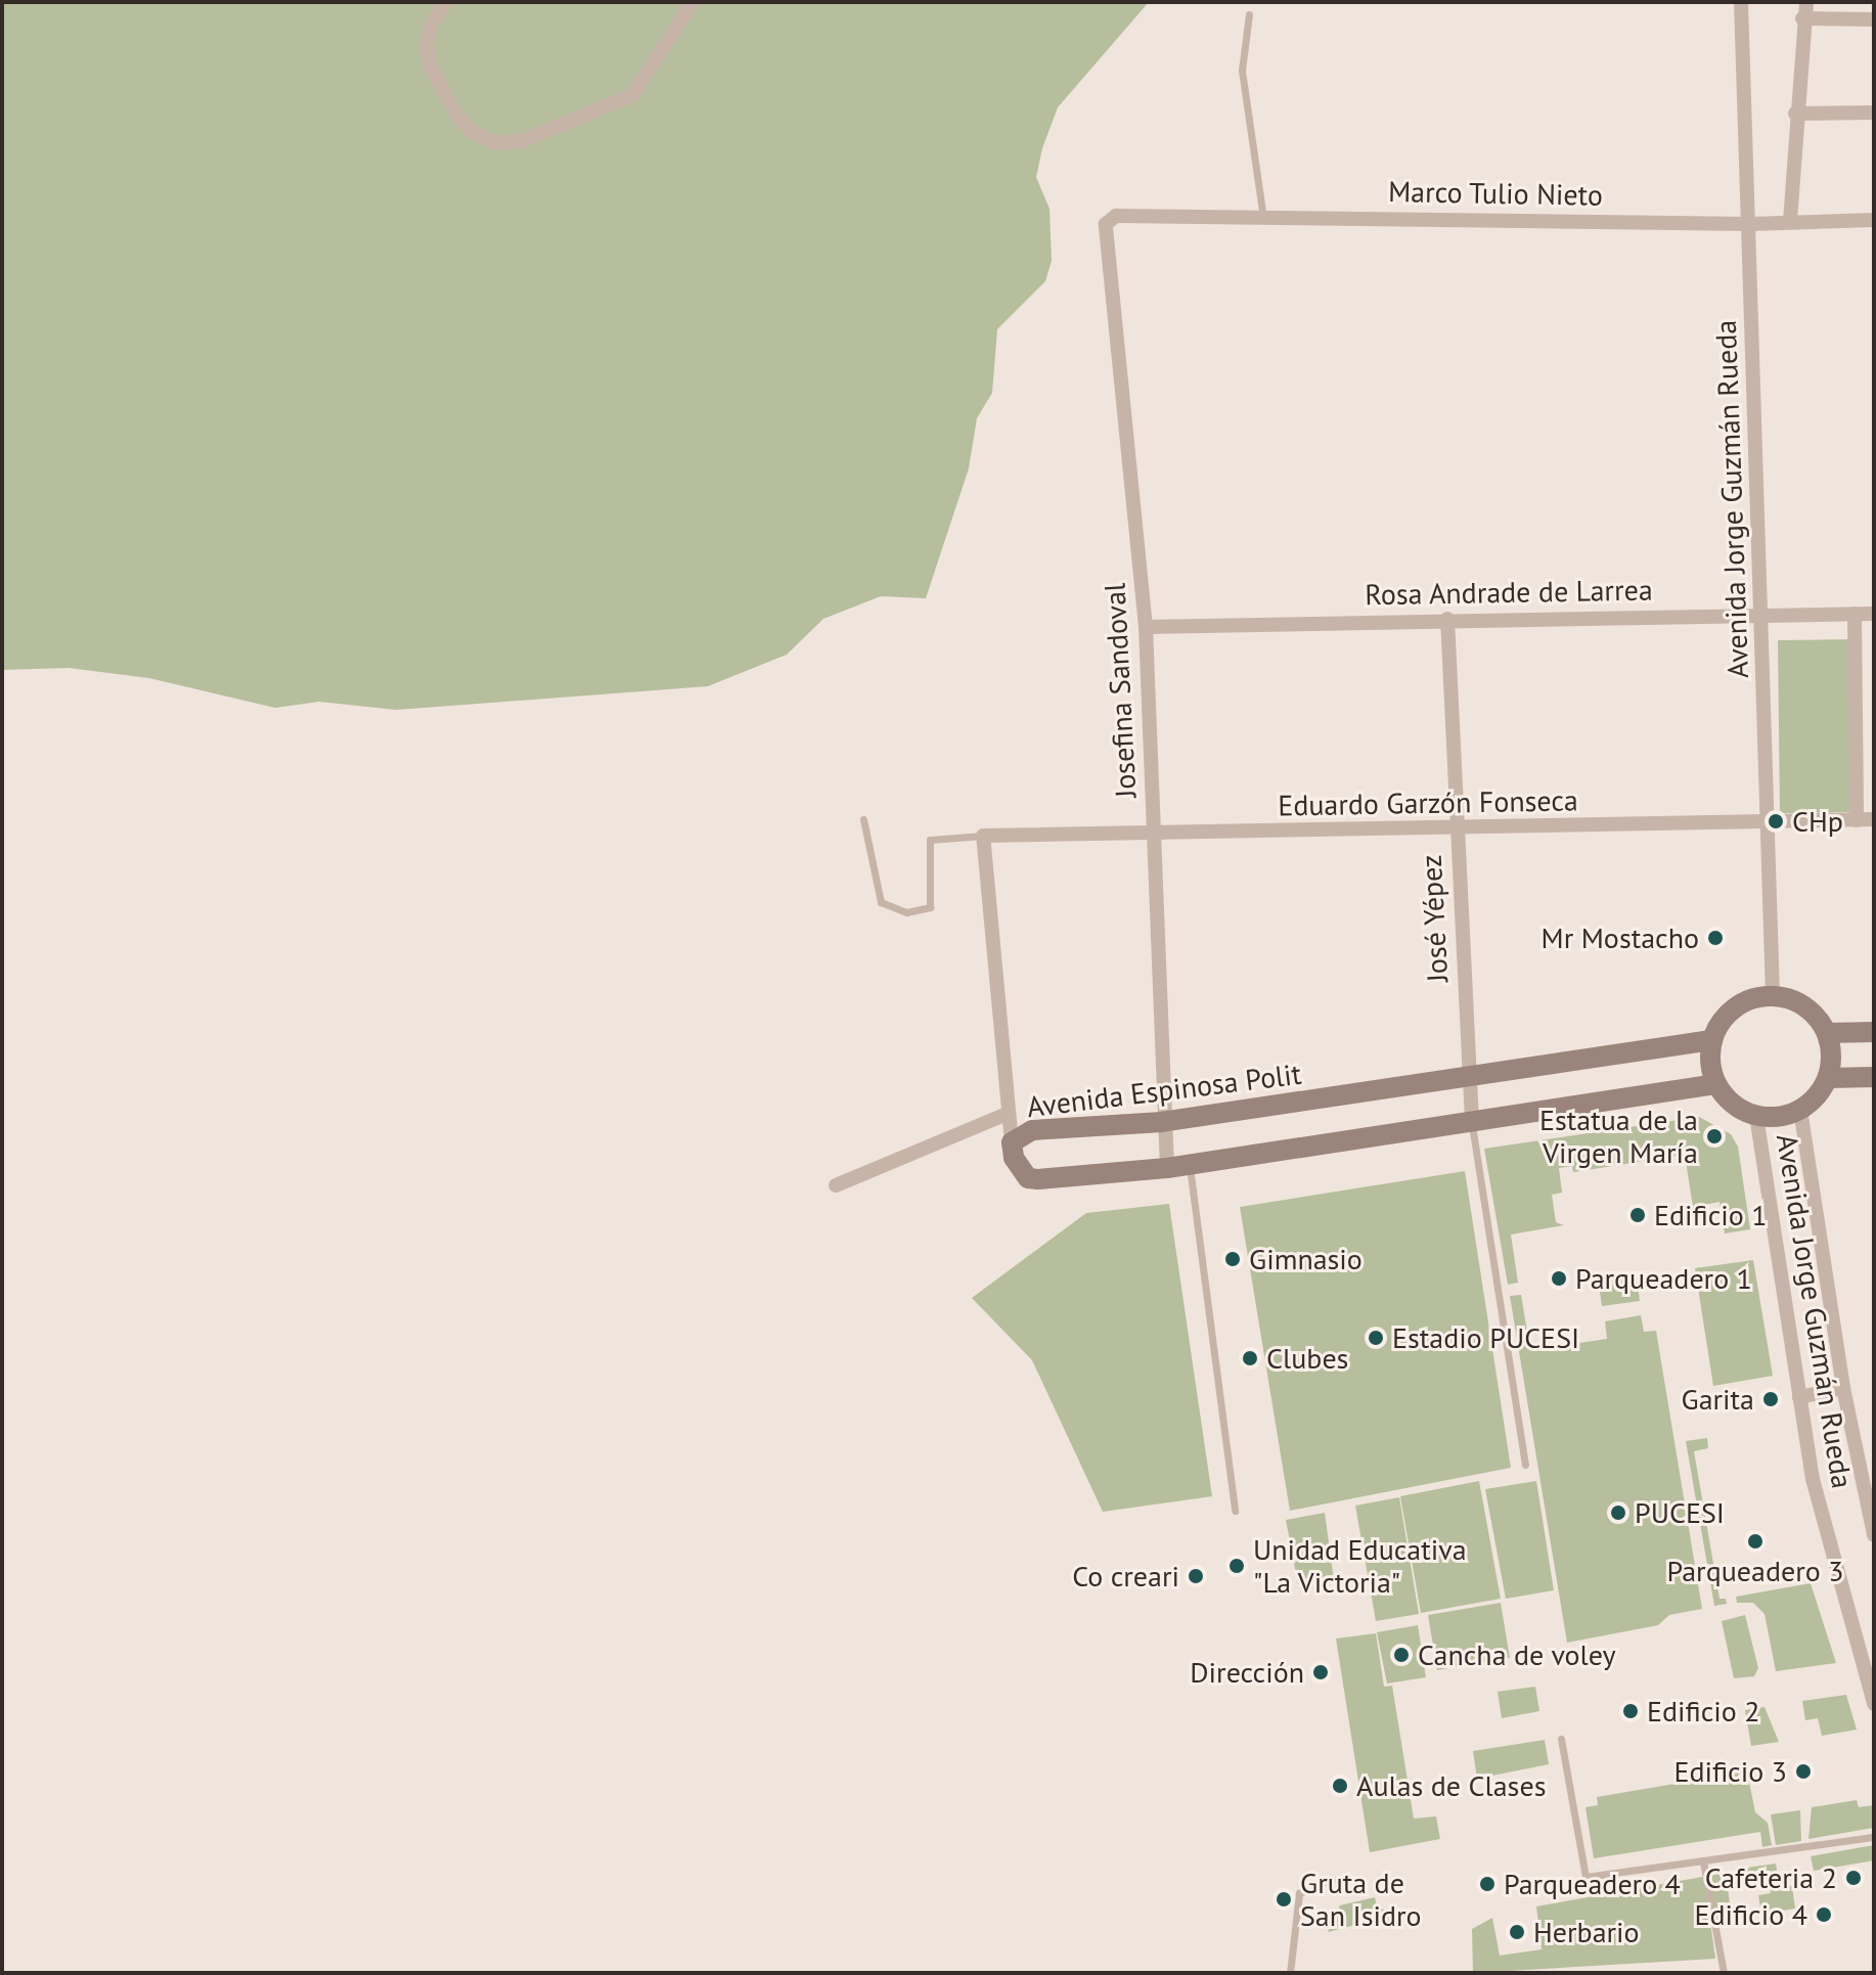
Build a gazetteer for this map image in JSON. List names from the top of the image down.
{
  "streets": {
    "street": [
      "Marco Tulio Nieto",
      "Avenida Jorge Guzmán Rueda",
      "Rosa Andrade de Larrea",
      "Josefina Sandoval",
      "Eduardo Garzón Fonseca",
      "José Yépez",
      "Avenida Espinosa Polit"
    ]
  },
  "crossings": [
    ["Marco Tulio Nieto", "Avenida Jorge Guzmán Rueda"],
    ["Marco Tulio Nieto", "Josefina Sandoval"],
    ["Avenida Jorge Guzmán Rueda", "Rosa Andrade de Larrea"],
    ["Avenida Jorge Guzmán Rueda", "Eduardo Garzón Fonseca"],
    ["Avenida Jorge Guzmán Rueda", "Avenida Espinosa Polit"],
    ["Rosa Andrade de Larrea", "Josefina Sandoval"],
    ["Rosa Andrade de Larrea", "José Yépez"],
    ["Josefina Sandoval", "Eduardo Garzón Fonseca"],
    ["Josefina Sandoval", "Avenida Espinosa Polit"],
    ["Eduardo Garzón Fonseca", "José Yépez"],
    ["José Yépez", "Avenida Espinosa Polit"]
  ],
  "places": [
    "CHp",
    "Mr Mostacho",
    "Estatua de la Virgen María",
    "Edificio 1",
    "Gimnasio",
    "Parqueadero 1",
    "Estadio PUCESI",
    "Clubes",
    "Garita",
    "PUCESI",
    "Parqueadero 3",
    "Unidad Educativa \"La Victoria\"",
    "Co creari",
    "Cancha de voley",
    "Dirección",
    "Edificio 2",
    "Edificio 3",
    "Aulas de Clases",
    "Cafeteria 2",
    "Parqueadero 4",
    "Gruta de San Isidro",
    "Edificio 4",
    "Herbario"
  ]
}
